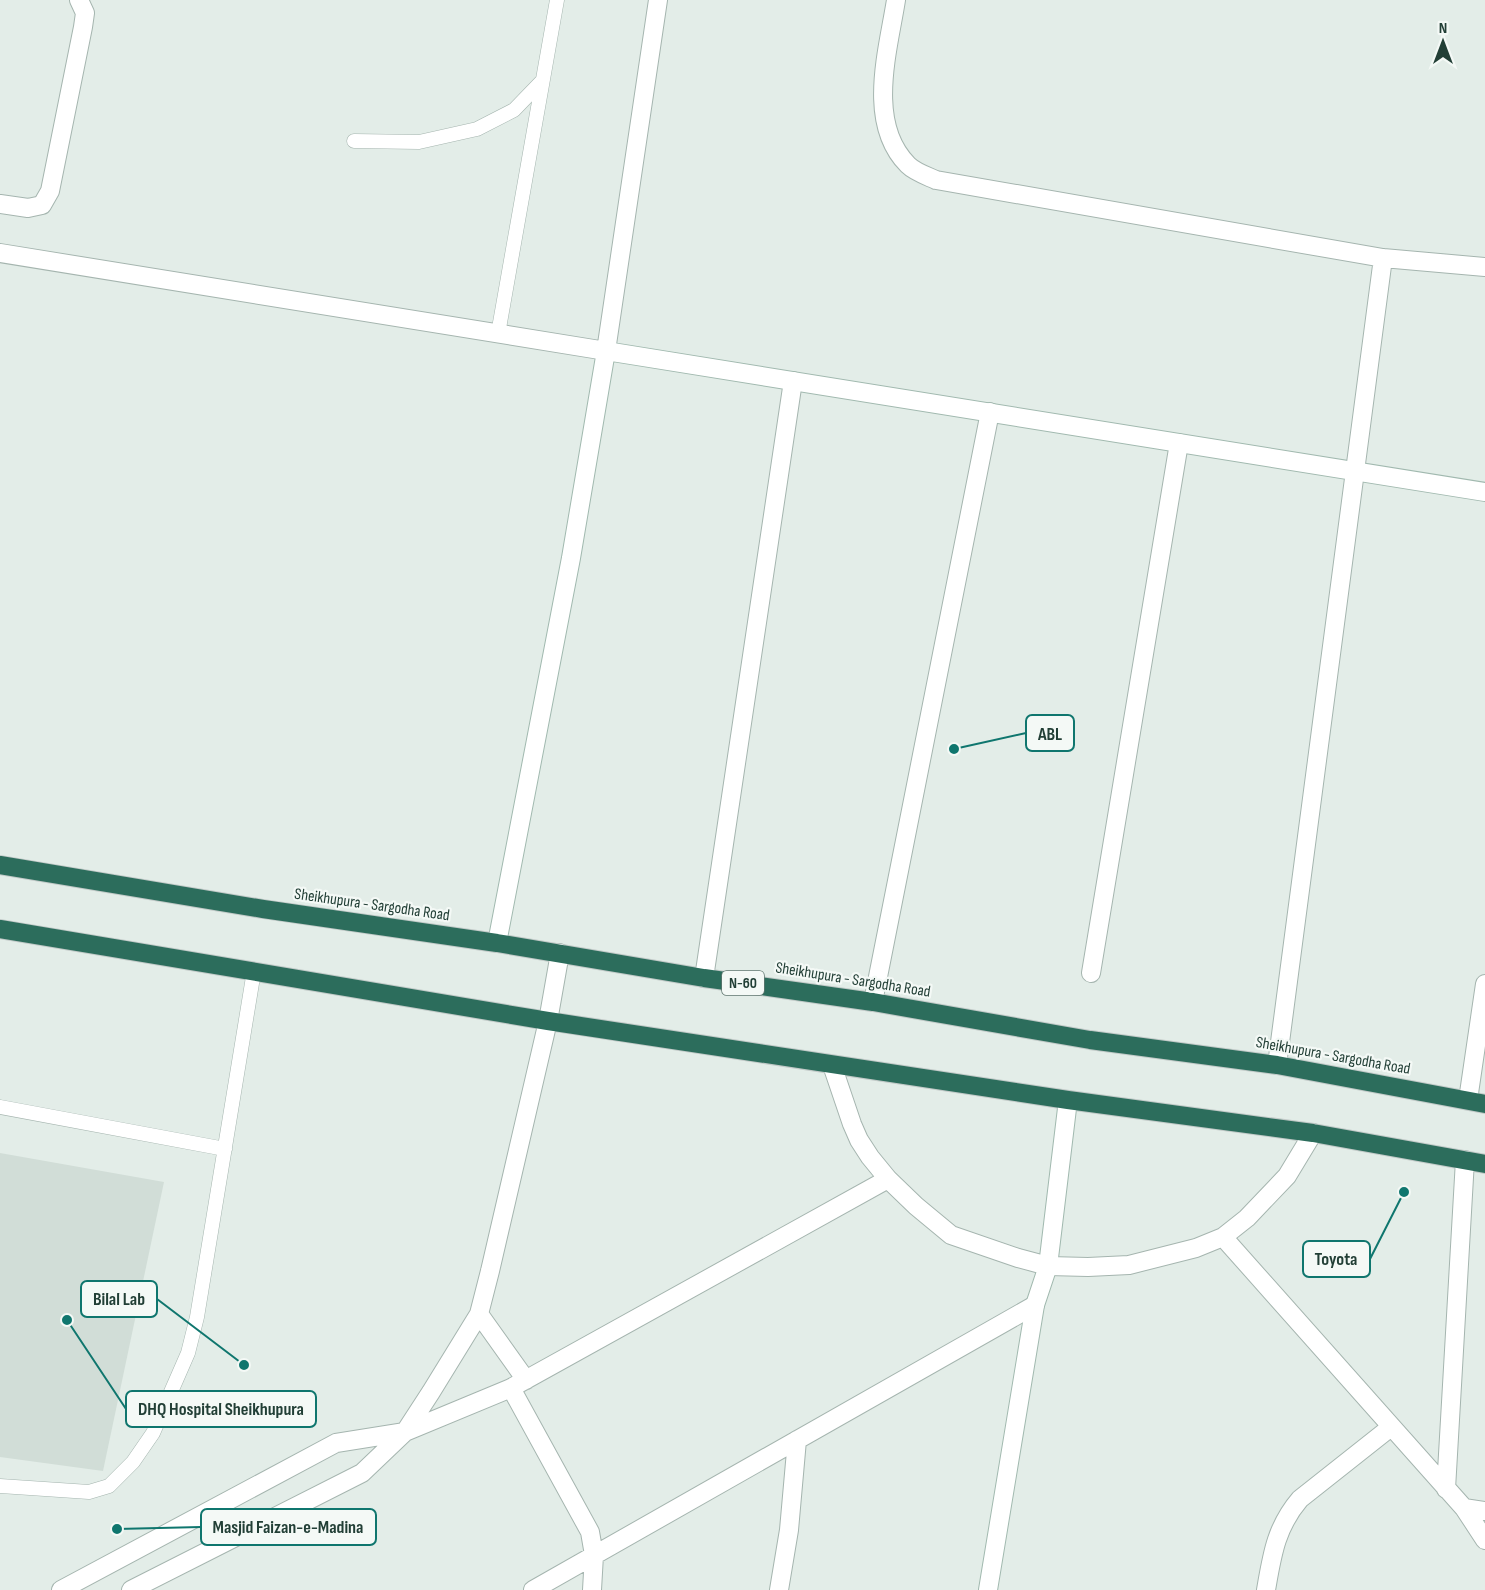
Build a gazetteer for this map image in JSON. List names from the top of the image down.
{
  "streets": {
    "highway": ["Sheikhupura - Sargodha Road", "N-60"]
  },
  "places": [
    "ABL",
    "Toyota",
    "DHQ Hospital Sheikhupura",
    "Bilal Lab",
    "Masjid Faizan-e-Madina"
  ],
  "north": "top"
}
